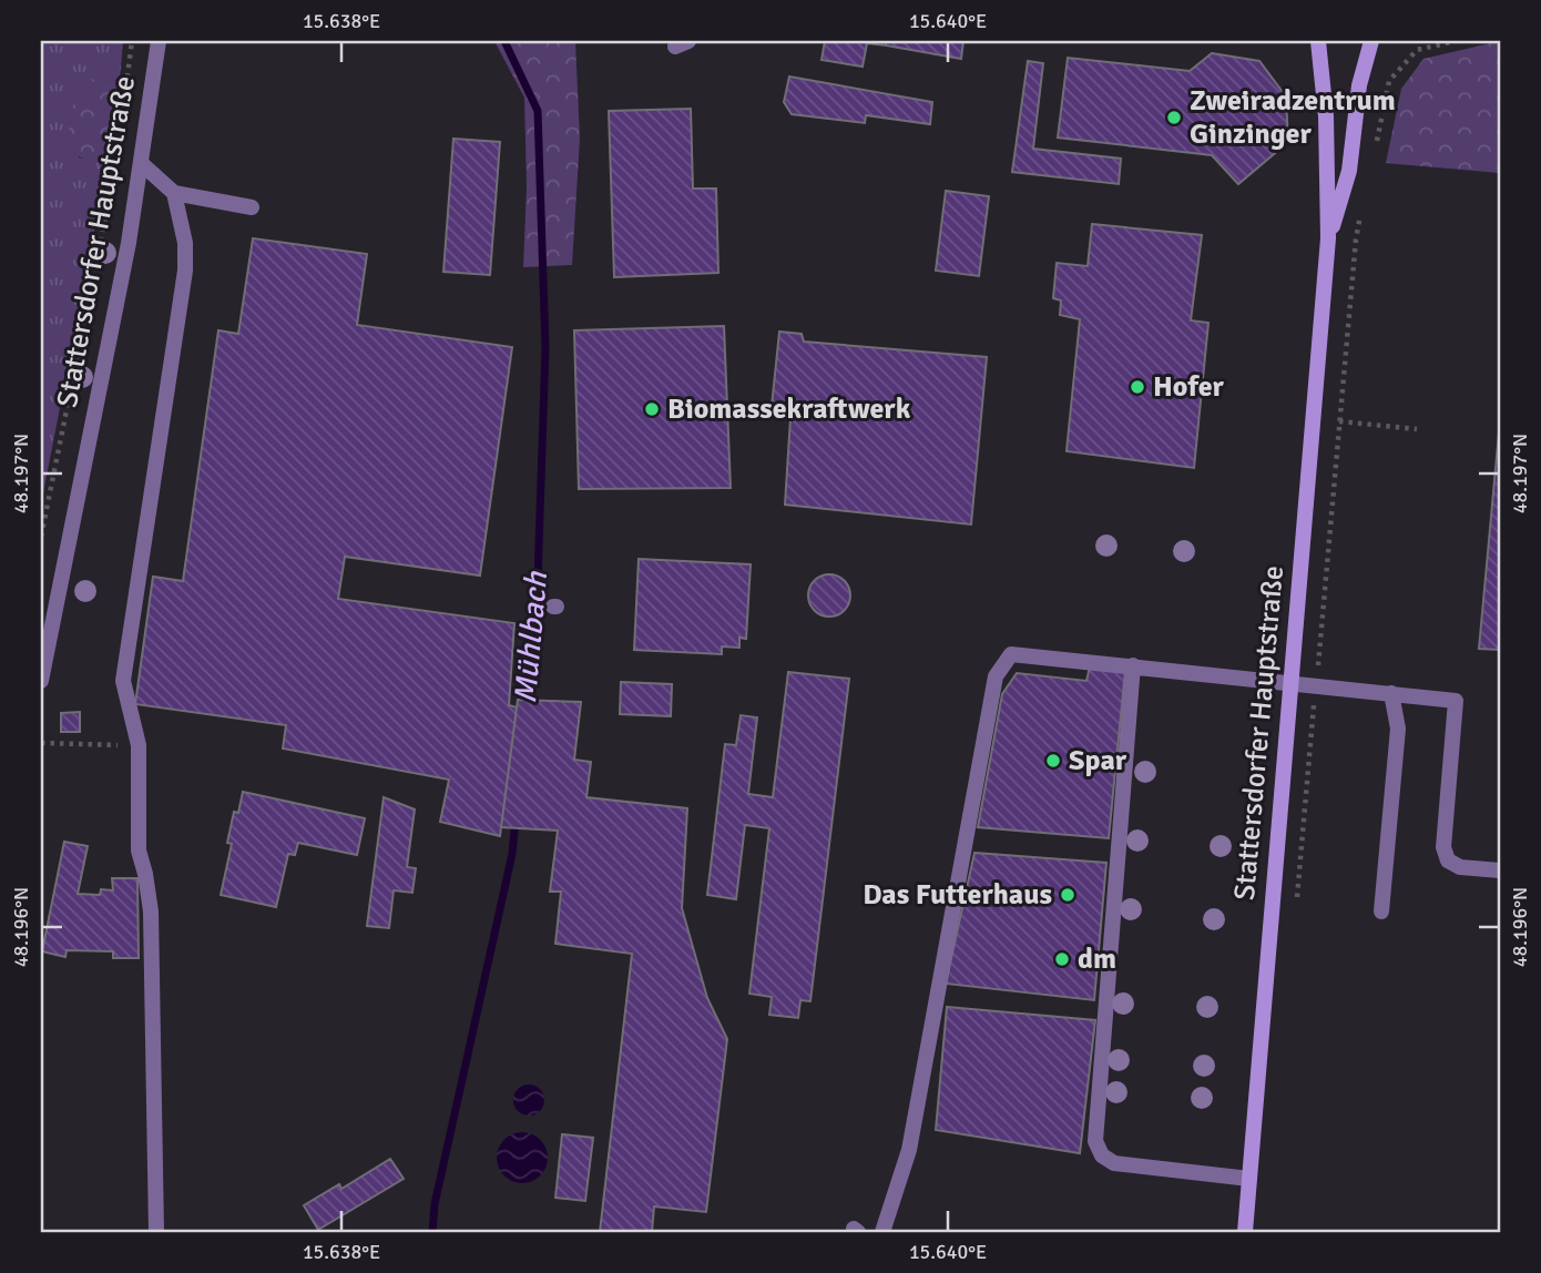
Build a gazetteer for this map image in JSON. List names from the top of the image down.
{
  "streets": {
    "main road": ["Stattersdorfer Hauptstraße"]
  },
  "water": ["Mühlbach"],
  "places": [
    "Zweiradzentrum Ginzinger",
    "Hofer",
    "Biomassekraftwerk",
    "Spar",
    "Das Futterhaus",
    "dm"
  ],
  "coordinates": [
    "15.638°E",
    "15.640°E",
    "48.197°N",
    "48.196°N"
  ]
}
